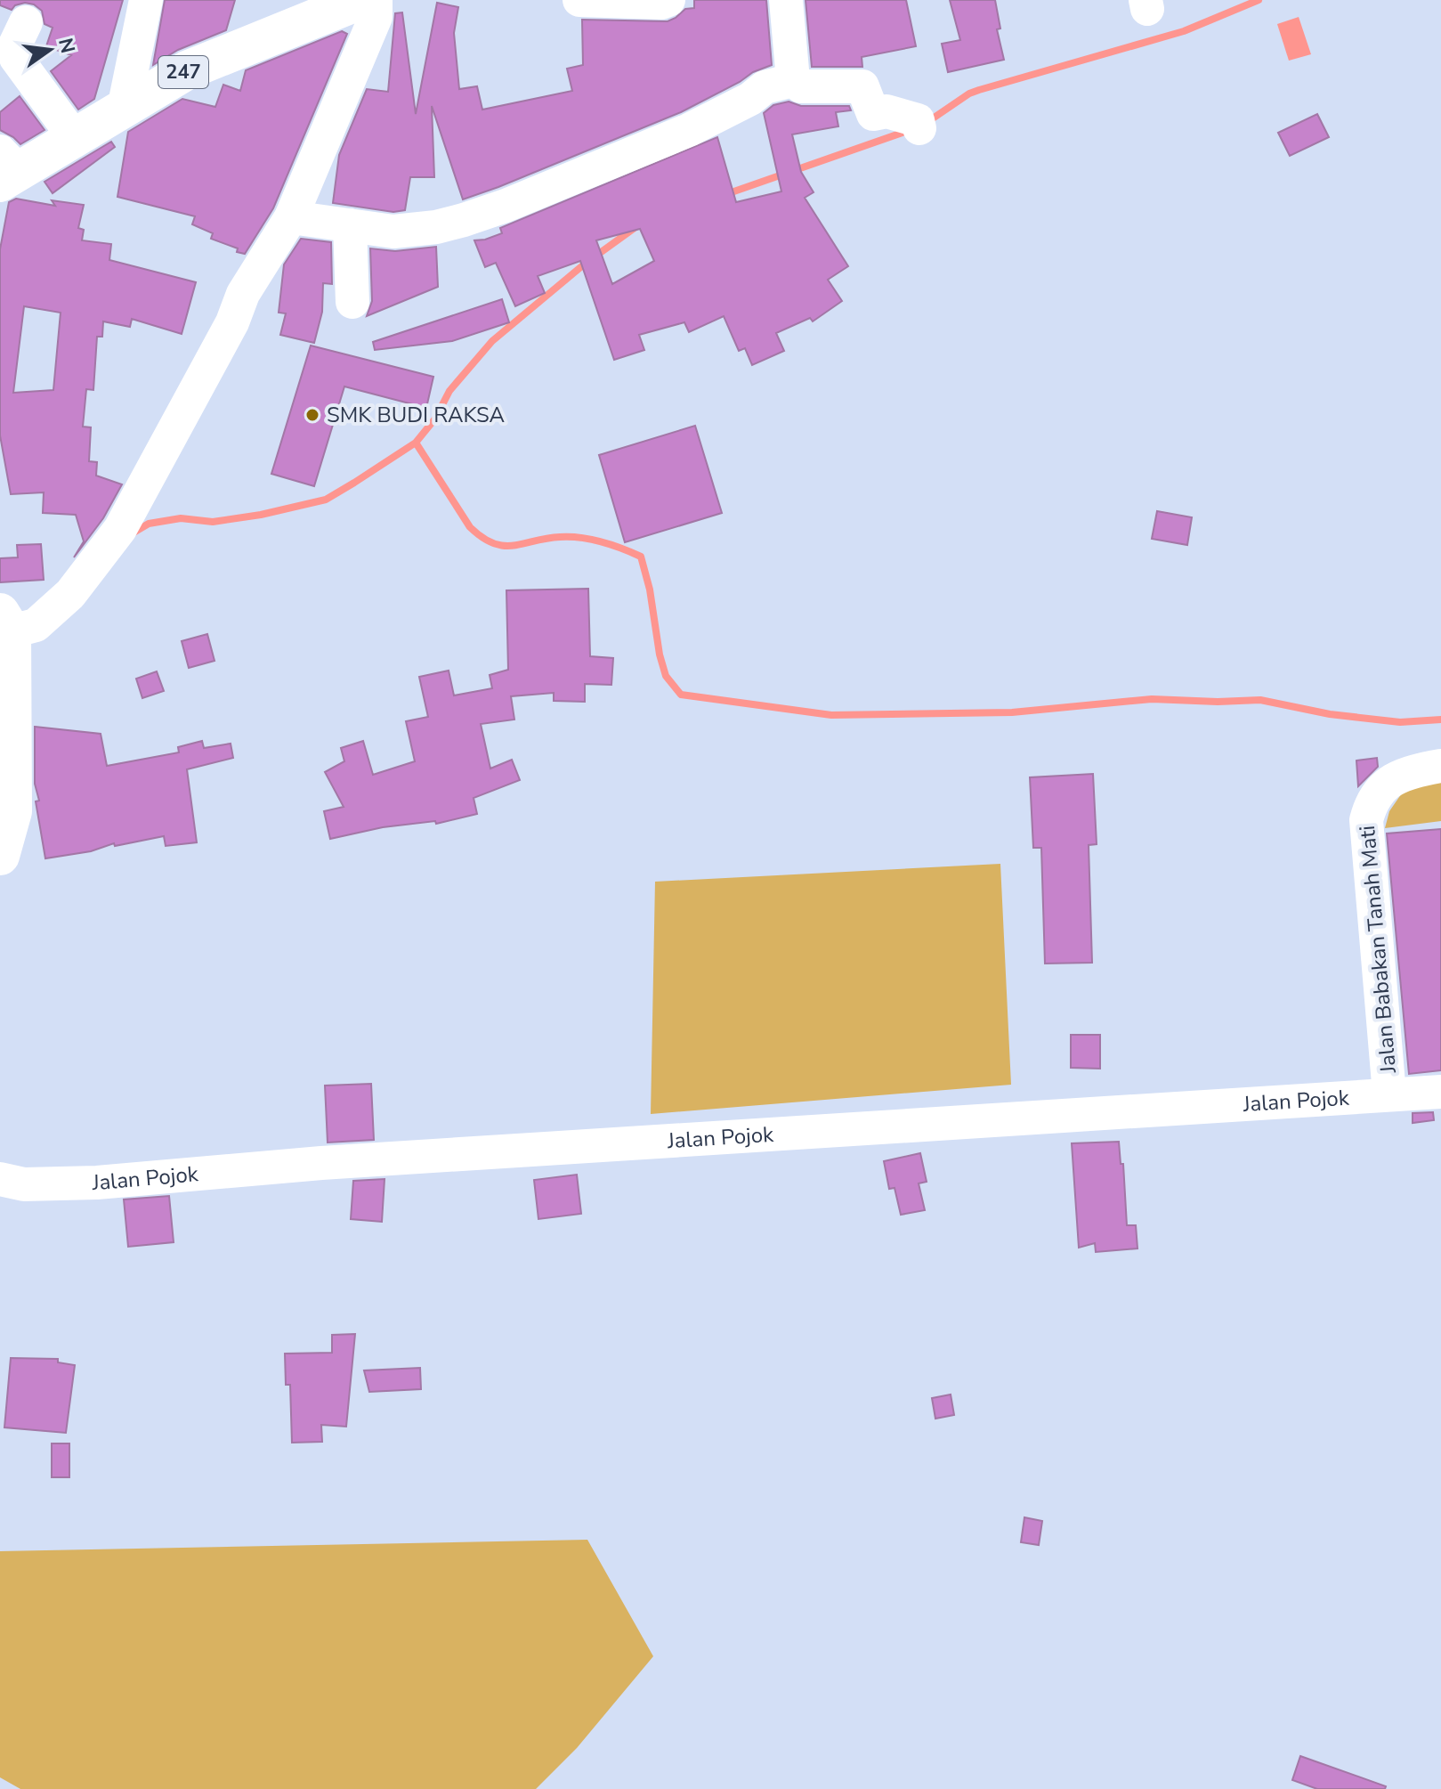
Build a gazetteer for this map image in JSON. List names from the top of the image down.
{
  "streets": {
    "main road": ["247"],
    "street": ["Jalan Babakan Tanah Mati", "Jalan Pojok"]
  },
  "crossings": [
    ["Jalan Babakan Tanah Mati", "Jalan Pojok"]
  ],
  "places": ["SMK BUDI RAKSA"],
  "north": "right"
}
